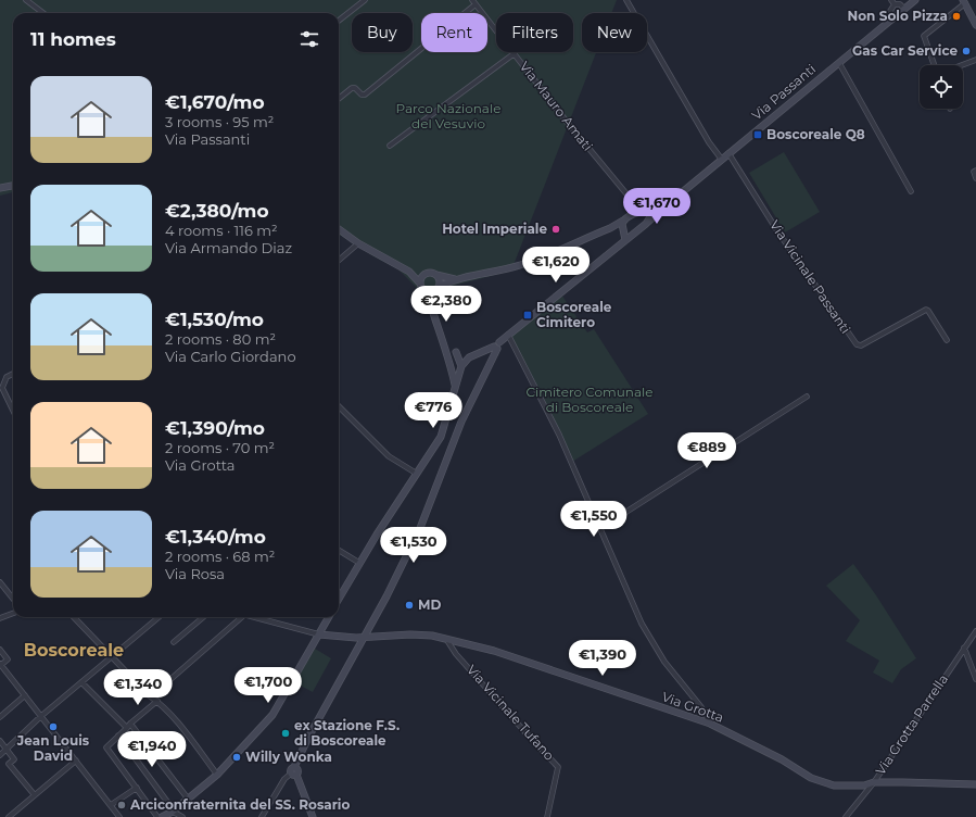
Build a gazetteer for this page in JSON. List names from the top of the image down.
{
  "streets": {
    "street": [
      "Via Passanti",
      "Via Mauro Amati",
      "Via Vicinale Passanti",
      "Via Grotta",
      "Via Vicinale Tufano",
      "Via Grotta Parrella"
    ]
  },
  "crossings": [
    ["Via Passanti", "Via Mauro Amati"],
    ["Via Passanti", "Via Vicinale Passanti"],
    ["Via Grotta", "Via Vicinale Tufano"],
    ["Via Grotta", "Via Grotta Parrella"]
  ],
  "districts": ["Boscoreale"],
  "parks": ["Parco Nazionale del Vesuvio", "Cimitero Comunale di Boscoreale"],
  "places": {
    "other": [
      "Non Solo Pizza",
      "Gas Car Service",
      "Hotel Imperiale",
      "MD",
      "Jean Louis David",
      "ex Stazione F.S. di Boscoreale",
      "Willy Wonka",
      "Arciconfraternita del SS. Rosario"
    ],
    "transit": ["Boscoreale Q8", "Boscoreale Cimitero"]
  },
  "page": {
    "chip": [
      "Buy",
      "Rent",
      "Filters",
      "New"
    ],
    "heading": "11 homes",
    "list": [
      {
        "name": "€1,670/mo",
        "note": "3 rooms · 95 m² · Via Passanti"
      },
      {
        "name": "€2,380/mo",
        "note": "4 rooms · 116 m² · Via Armando Diaz"
      },
      {
        "name": "€1,530/mo",
        "note": "2 rooms · 80 m² · Via Carlo Giordano"
      },
      {
        "name": "€1,390/mo",
        "note": "2 rooms · 70 m² · Via Grotta"
      },
      {
        "name": "€1,340/mo",
        "note": "2 rooms · 68 m² · Via Rosa"
      }
    ],
    "price": [
      "€1,670",
      "€1,620",
      "€2,380",
      "€776",
      "€889",
      "€1,550",
      "€1,530",
      "€1,390",
      "€1,700",
      "€1,340",
      "€1,940"
    ]
  }
}
